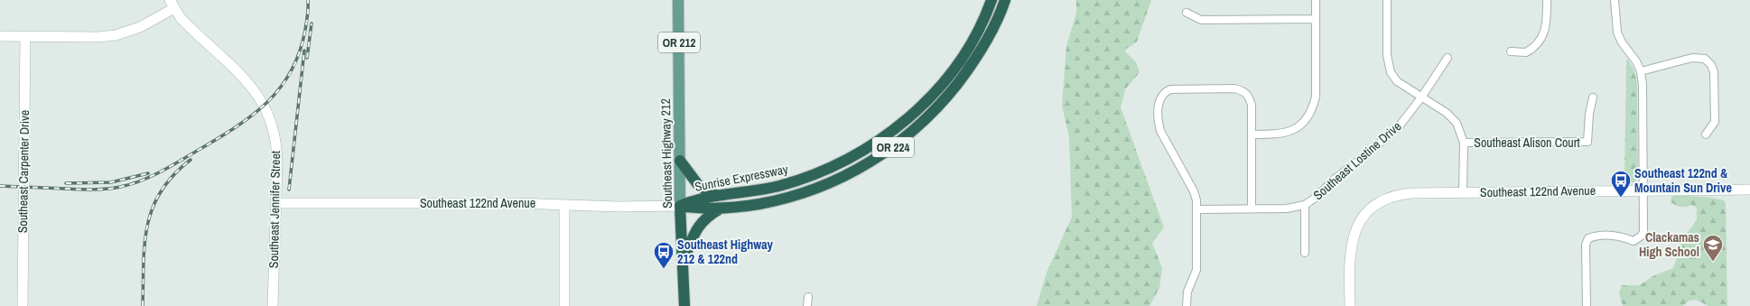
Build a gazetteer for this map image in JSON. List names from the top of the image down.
{
  "streets": {
    "highway": [
      "OR 212",
      "OR 224",
      "Southeast Highway 212",
      "Sunrise Expressway"
    ],
    "main road": ["Southeast Carpenter Drive", "Southeast 122nd Avenue", "Southeast Jennifer Street"],
    "street": ["Southeast Alison Court", "Southeast Lostine Drive"]
  },
  "crossings": [
    ["OR 224", "Southeast Highway 212"],
    ["OR 224", "Sunrise Expressway"],
    ["Southeast Highway 212", "Sunrise Expressway"],
    ["Southeast Highway 212", "Southeast 122nd Avenue"],
    ["Sunrise Expressway", "Southeast 122nd Avenue"],
    ["Southeast 122nd Avenue", "Southeast Jennifer Street"]
  ],
  "places": {
    "bus stop": ["Southeast 122nd & Mountain Sun Drive", "Southeast Highway 212 & 122nd"],
    "school or university": ["Clackamas High School"]
  }
}
